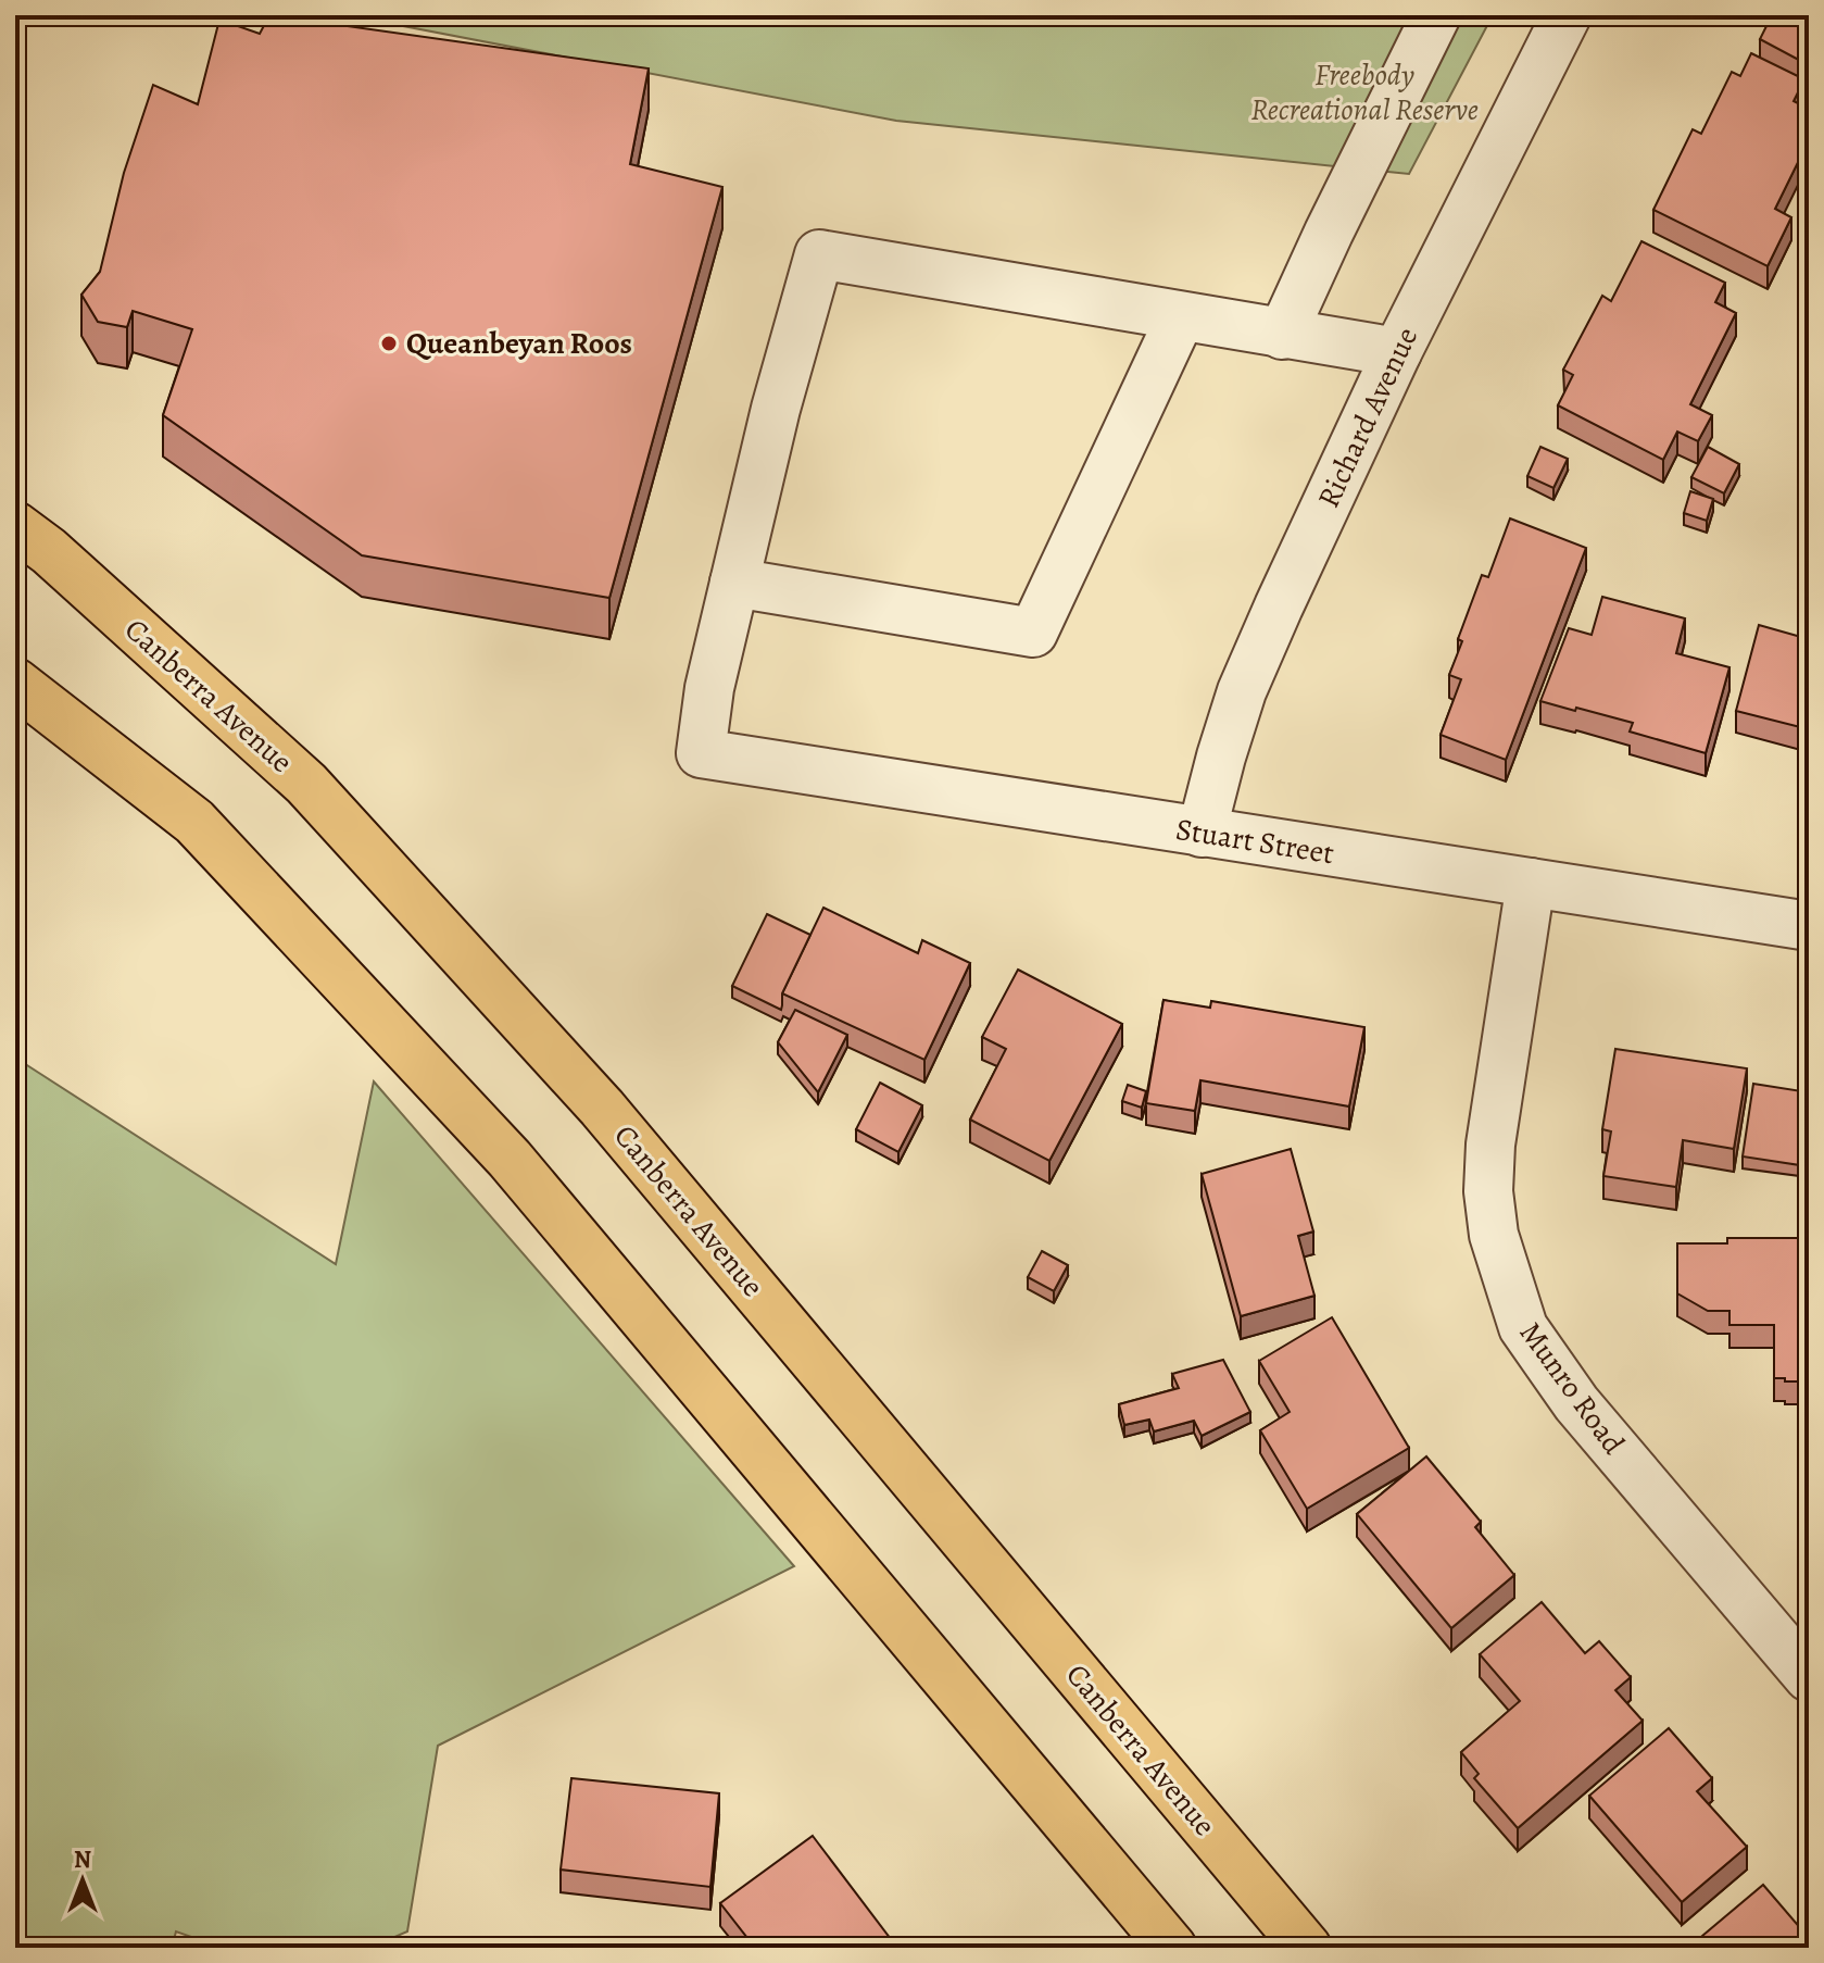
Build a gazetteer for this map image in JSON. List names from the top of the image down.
{
  "streets": {
    "highway": ["Canberra Avenue"],
    "street": ["Richard Avenue", "Stuart Street", "Munro Road"]
  },
  "crossings": [
    ["Richard Avenue", "Stuart Street"],
    ["Stuart Street", "Munro Road"]
  ],
  "parks": ["Freebody Recreational Reserve"],
  "places": ["Queanbeyan Roos"],
  "north": "top"
}
